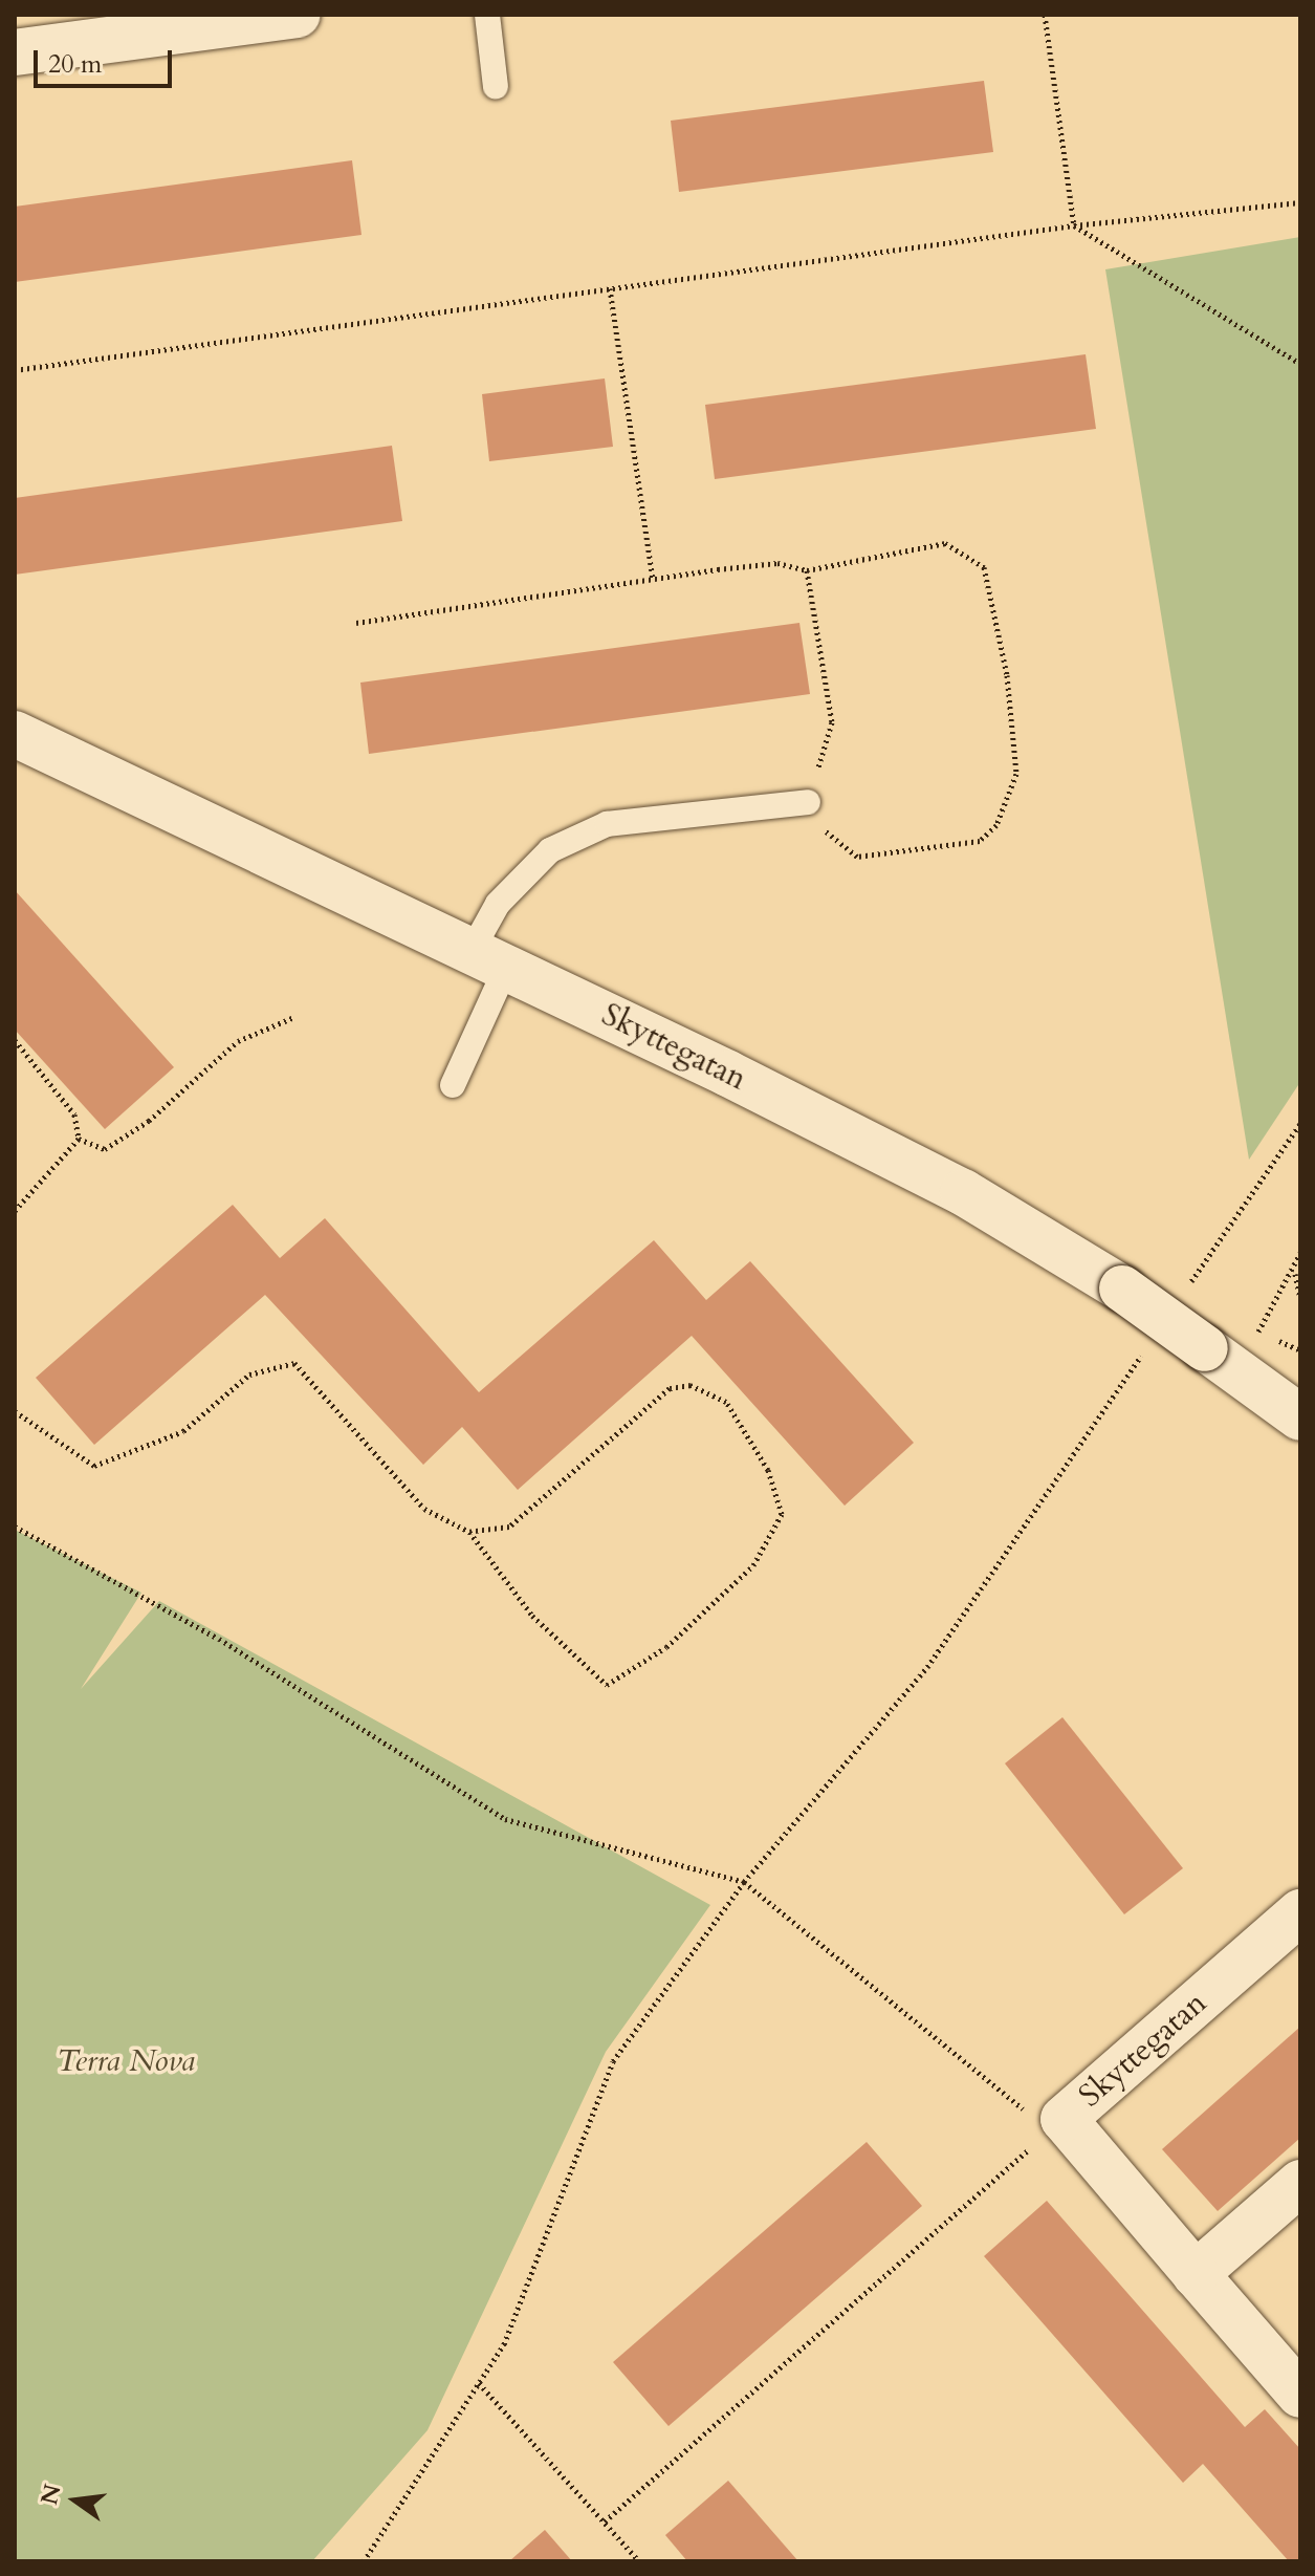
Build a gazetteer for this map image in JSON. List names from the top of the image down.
{
  "streets": {
    "street": ["Skyttegatan"]
  },
  "parks": ["Terra Nova"],
  "scale_bar": "20 m",
  "north": "left"
}
